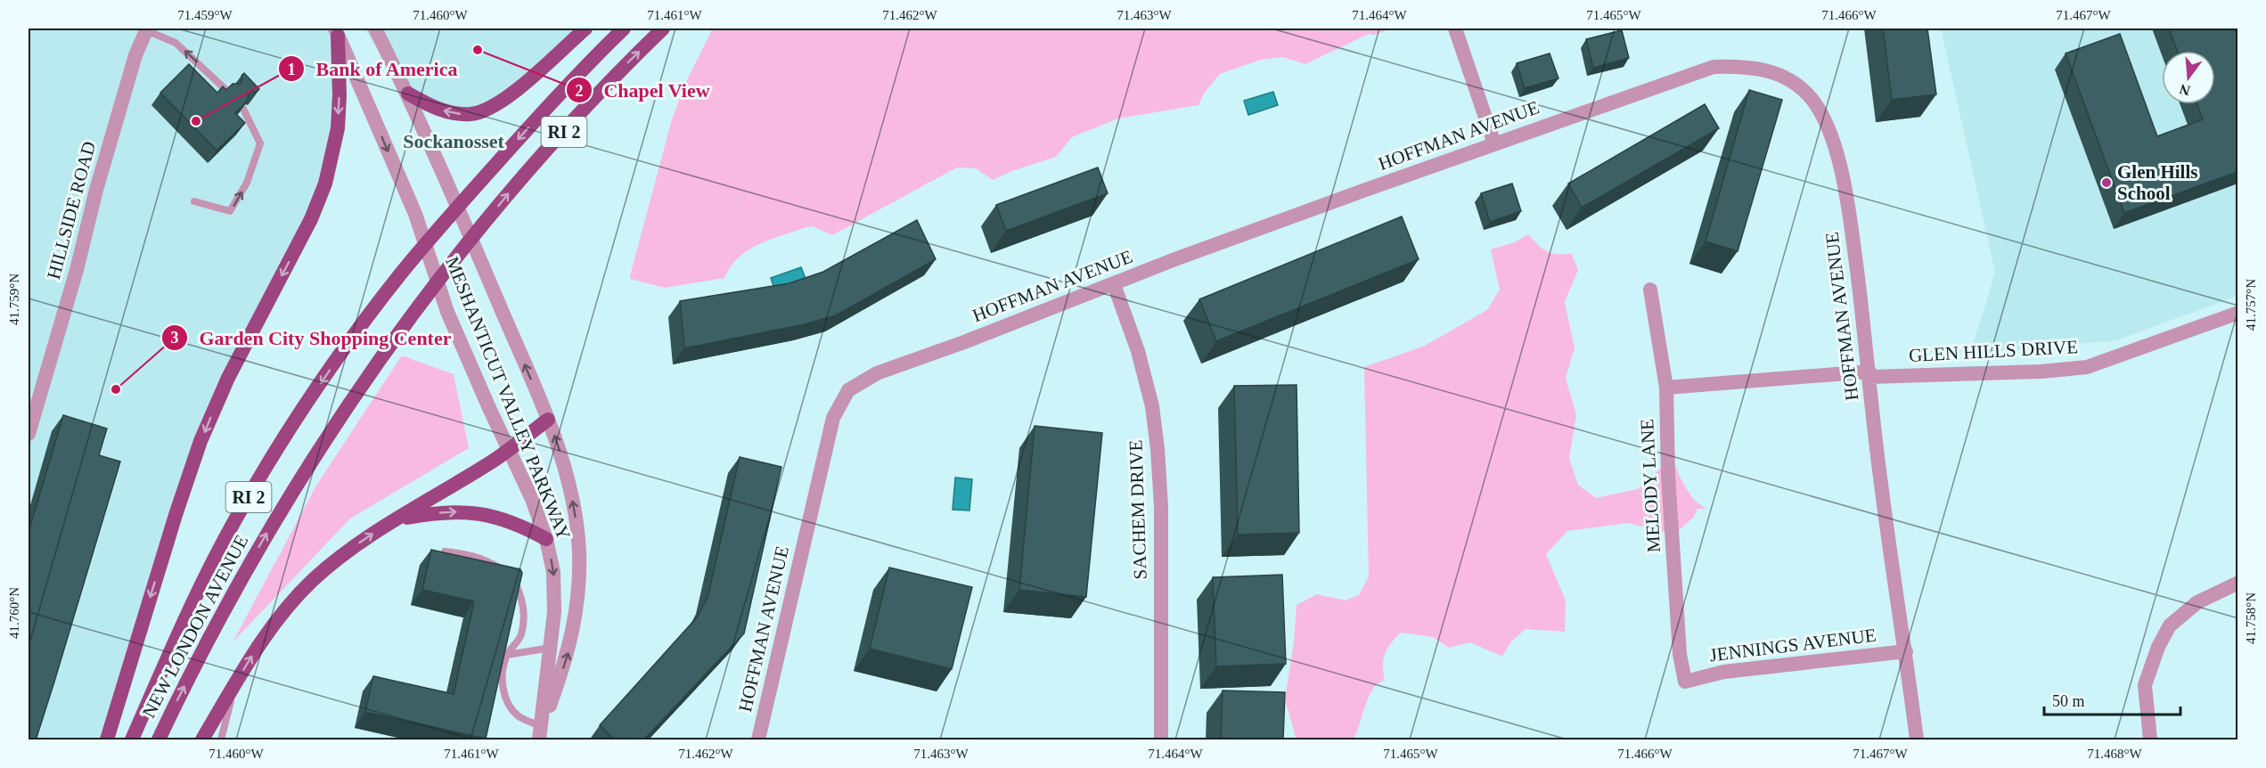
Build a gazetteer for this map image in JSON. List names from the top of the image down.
{
  "streets": {
    "main road": ["RI 2", "NEW LONDON AVENUE"],
    "street": [
      "HOFFMAN AVENUE",
      "HILLSIDE ROAD",
      "GLEN HILLS DRIVE",
      "MESHANTICUT VALLEY PARKWAY",
      "MELODY LANE",
      "SACHEM DRIVE",
      "JENNINGS AVENUE"
    ]
  },
  "crossings": [
    ["HOFFMAN AVENUE", "GLEN HILLS DRIVE"],
    ["HOFFMAN AVENUE", "SACHEM DRIVE"],
    ["HOFFMAN AVENUE", "JENNINGS AVENUE"],
    ["GLEN HILLS DRIVE", "MELODY LANE"],
    ["MESHANTICUT VALLEY PARKWAY", "NEW LONDON AVENUE"],
    ["MELODY LANE", "JENNINGS AVENUE"]
  ],
  "districts": ["Sockanosset"],
  "places": [
    "Chapel View",
    "Bank of America",
    "Glen Hills School",
    "Garden City Shopping Center"
  ],
  "scale_bar": "50 m",
  "north": "bottom",
  "coordinates": [
    "71.459°W",
    "71.460°W",
    "71.461°W",
    "71.462°W",
    "71.463°W",
    "71.464°W",
    "71.465°W",
    "71.466°W",
    "71.467°W",
    "41.759°N",
    "41.757°N",
    "41.760°N",
    "41.758°N",
    "71.468°W"
  ]
}
